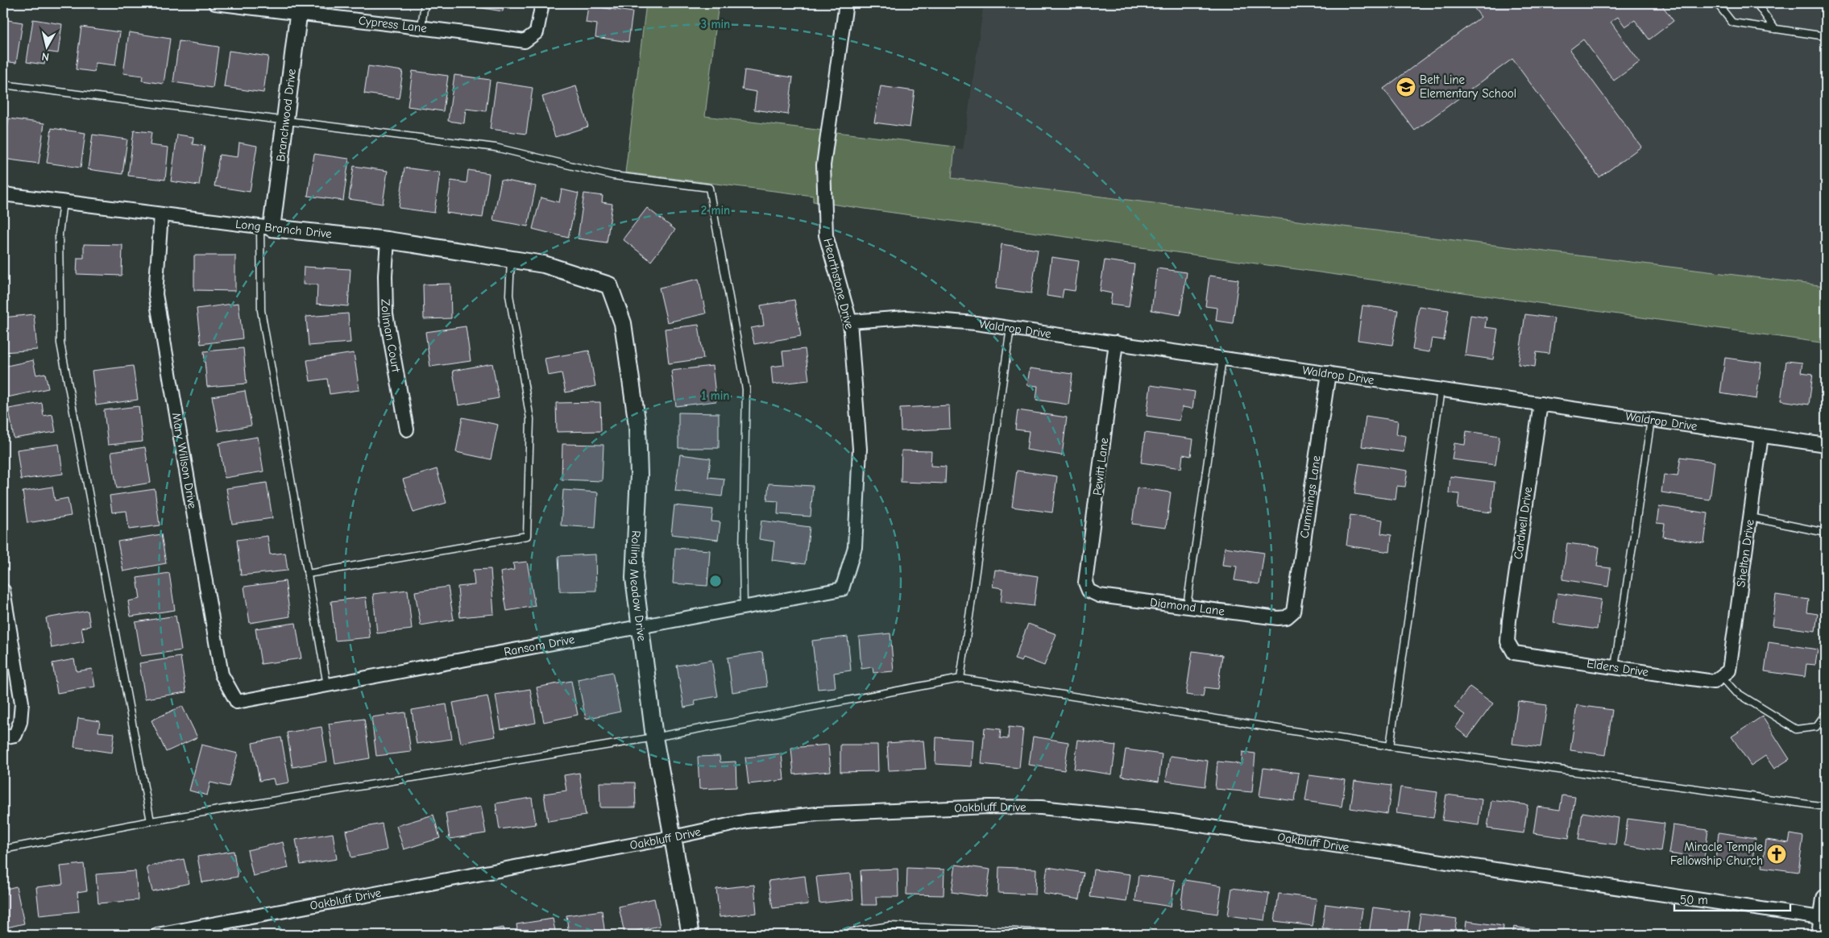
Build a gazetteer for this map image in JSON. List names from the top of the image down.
{
  "streets": {
    "street": [
      "Cypress Lane",
      "Branchwood Drive",
      "Long Branch Drive",
      "Hearthstone Drive",
      "Waldrop Drive",
      "Zollman Court",
      "Mary Willson Drive",
      "Pewitt Lane",
      "Cummings Lane",
      "Cardwell Drive",
      "Shelton Drive",
      "Rolling Meadow Drive",
      "Diamond Lane",
      "Ransom Drive",
      "Elders Drive",
      "Oakbluff Drive"
    ]
  },
  "crossings": [
    ["Cypress Lane", "Branchwood Drive"],
    ["Branchwood Drive", "Long Branch Drive"],
    ["Long Branch Drive", "Zollman Court"],
    ["Long Branch Drive", "Mary Willson Drive"],
    ["Long Branch Drive", "Rolling Meadow Drive"],
    ["Hearthstone Drive", "Waldrop Drive"],
    ["Hearthstone Drive", "Ransom Drive"],
    ["Waldrop Drive", "Pewitt Lane"],
    ["Waldrop Drive", "Cummings Lane"],
    ["Waldrop Drive", "Cardwell Drive"],
    ["Waldrop Drive", "Shelton Drive"],
    ["Mary Willson Drive", "Ransom Drive"],
    ["Pewitt Lane", "Diamond Lane"],
    ["Cummings Lane", "Diamond Lane"],
    ["Cardwell Drive", "Elders Drive"],
    ["Shelton Drive", "Elders Drive"],
    ["Rolling Meadow Drive", "Ransom Drive"],
    ["Rolling Meadow Drive", "Oakbluff Drive"]
  ],
  "places": {
    "school or university": ["Belt Line Elementary School"],
    "church": ["Miracle Temple Fellowship Church"]
  },
  "scale_bar": "50 m",
  "north": "bottom",
  "rings": ["3 min", "2 min", "1 min"]
}
